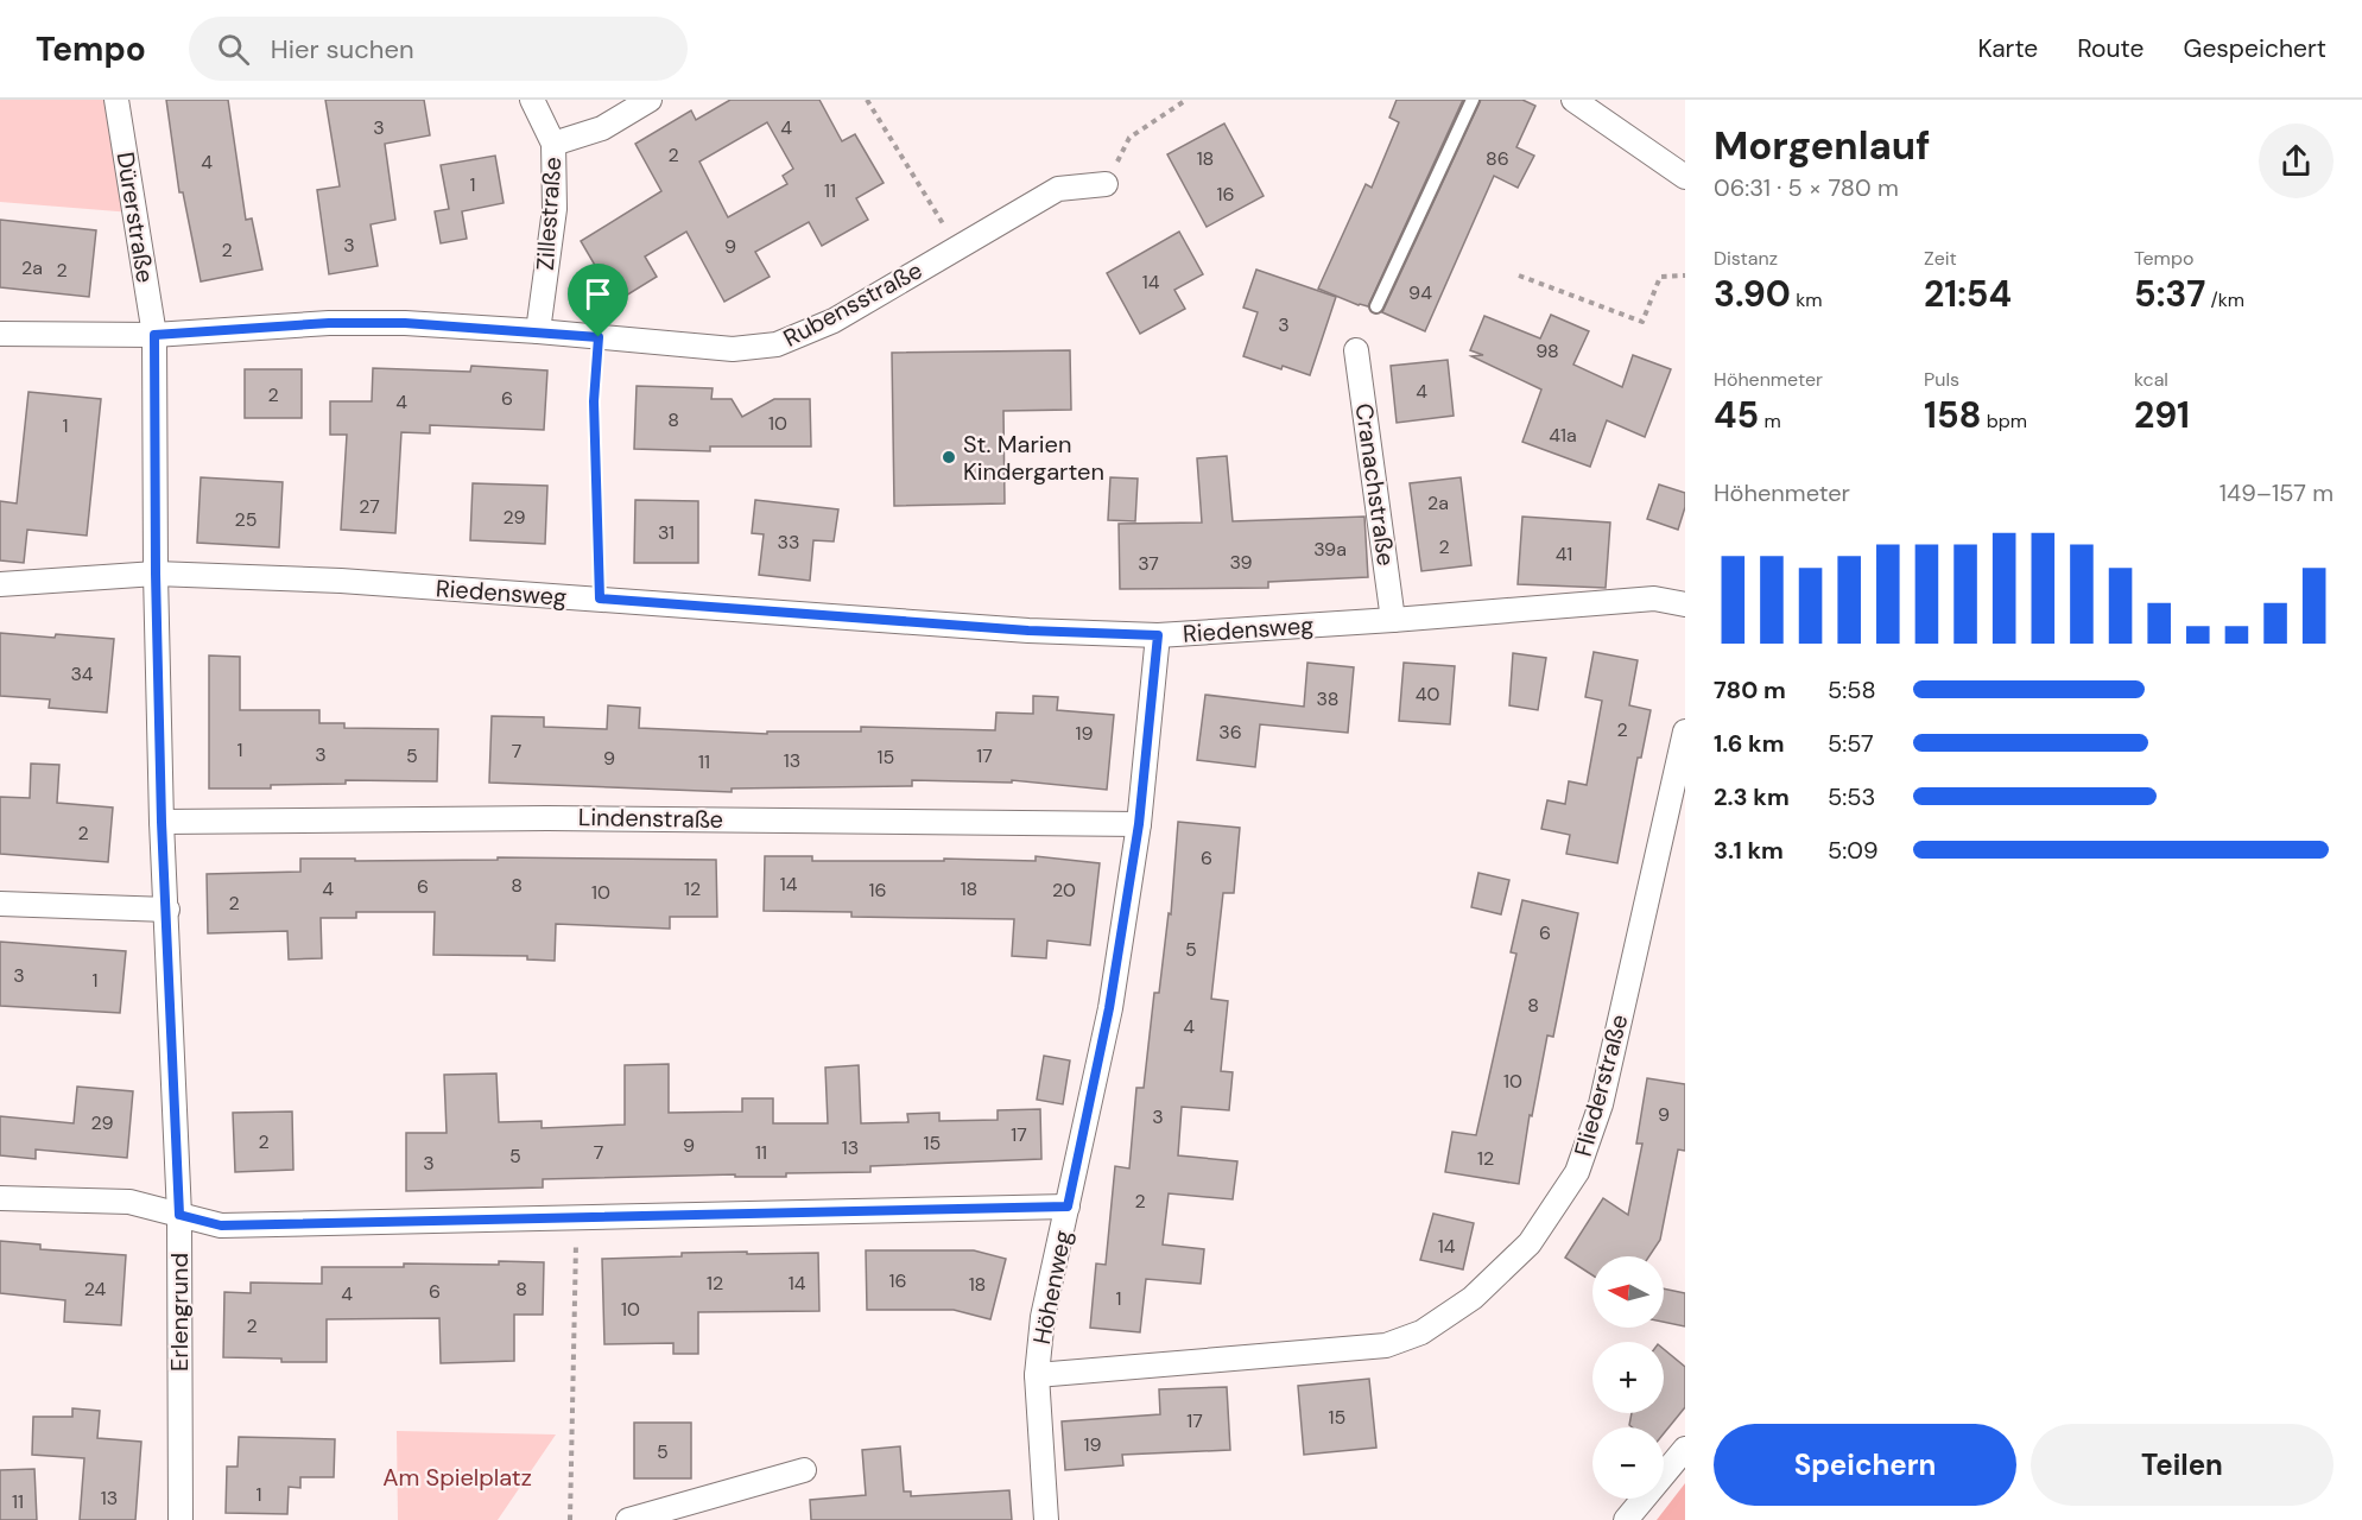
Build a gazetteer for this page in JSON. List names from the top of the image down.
{
  "streets": {
    "street": [
      "Zillestraße",
      "Dürerstraße",
      "Rubensstraße",
      "Cranachstraße",
      "Riedensweg",
      "Lindenstraße",
      "Fliederstraße",
      "Höhenweg",
      "Erlengrund"
    ]
  },
  "crossings": [
    ["Zillestraße", "Rubensstraße"],
    ["Dürerstraße", "Rubensstraße"],
    ["Dürerstraße", "Erlengrund"],
    ["Rubensstraße", "Erlengrund"],
    ["Cranachstraße", "Riedensweg"],
    ["Riedensweg", "Höhenweg"],
    ["Riedensweg", "Erlengrund"],
    ["Lindenstraße", "Höhenweg"],
    ["Lindenstraße", "Erlengrund"],
    ["Fliederstraße", "Höhenweg"]
  ],
  "parks": ["Am Spielplatz"],
  "places": ["St. Marien Kindergarten"],
  "house_numbers": [
    "3",
    "4",
    "2",
    "18",
    "86",
    "4",
    "1",
    "11",
    "16",
    "3",
    "9",
    "2",
    "2a",
    "2",
    "14",
    "94",
    "3",
    "98",
    "4",
    "2",
    "6",
    "4",
    "8",
    "10",
    "1",
    "41a",
    "2a",
    "27",
    "29",
    "25",
    "31",
    "33",
    "2",
    "39a",
    "41",
    "39",
    "37",
    "34",
    "40",
    "38",
    "2",
    "36",
    "19",
    "1",
    "7",
    "3",
    "5",
    "17",
    "15",
    "9",
    "13",
    "11",
    "2",
    "6",
    "14",
    "8",
    "6",
    "4",
    "12",
    "18",
    "16",
    "20",
    "10",
    "2",
    "6",
    "5",
    "3",
    "1",
    "8",
    "4",
    "10",
    "9",
    "3",
    "29",
    "17",
    "2",
    "15",
    "9",
    "13",
    "7",
    "11",
    "5",
    "12",
    "3",
    "2",
    "14",
    "16",
    "12",
    "14",
    "18",
    "24",
    "8",
    "6",
    "4",
    "1",
    "10",
    "2",
    "15",
    "17",
    "19",
    "5",
    "1",
    "13",
    "11"
  ],
  "north": "left",
  "page": {
    "header": "Tempo",
    "search": "Hier suchen",
    "nav": ["Karte", "Route", "Gespeichert"],
    "heading": ["Morgenlauf", "06:31 · 5 × 780 m"],
    "stats": [
      ["Distanz", "3.90 km"],
      ["Zeit", "21:54"],
      ["Tempo", "5:37 /km"],
      ["Höhenmeter", "45 m"],
      ["Puls", "158 bpm"],
      ["kcal", "291"]
    ],
    "chart": ["Höhenmeter", "149–157 m"],
    "list": [
      {
        "name": "780 m",
        "note": "5:58"
      },
      {
        "name": "1.6 km",
        "note": "5:57"
      },
      {
        "name": "2.3 km",
        "note": "5:53"
      },
      {
        "name": "3.1 km",
        "note": "5:09"
      }
    ],
    "map_buttons": ["+", "−"],
    "buttons": ["Speichern", "Teilen"]
  }
}
